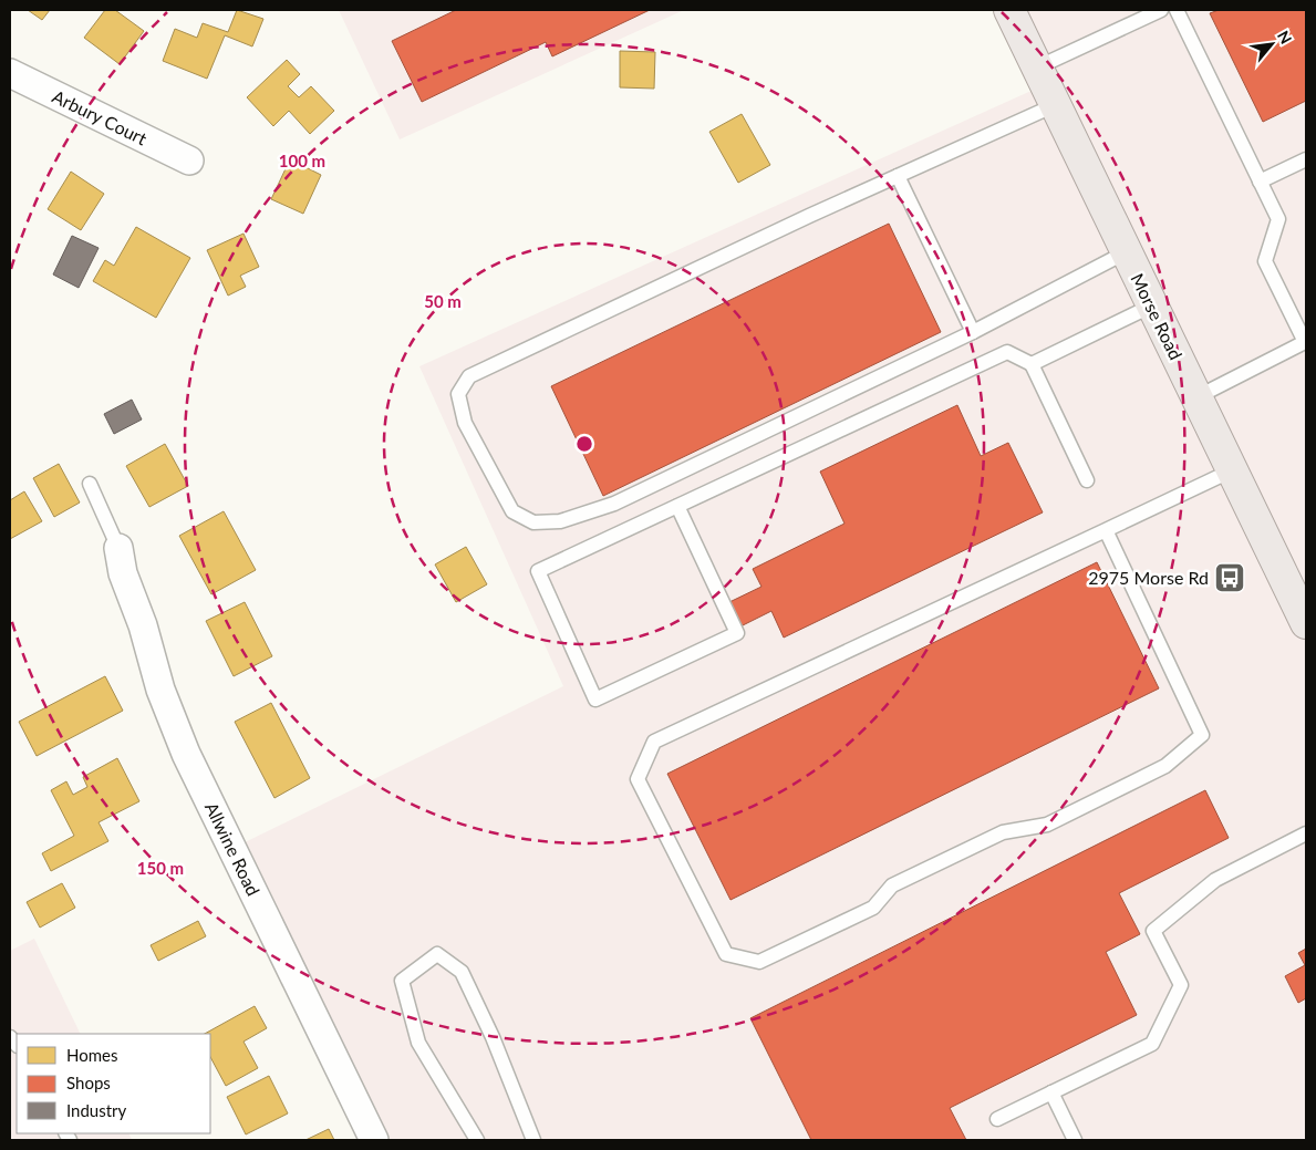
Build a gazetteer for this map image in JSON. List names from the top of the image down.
{
  "streets": {
    "main road": ["Morse Road"],
    "street": ["Arbury Court", "Allwine Road"]
  },
  "places": {
    "bus stop": ["2975 Morse Rd"]
  },
  "legend": ["Homes", "Shops", "Industry"],
  "north": "top right",
  "rings": ["100 m", "50 m", "150 m"]
}
